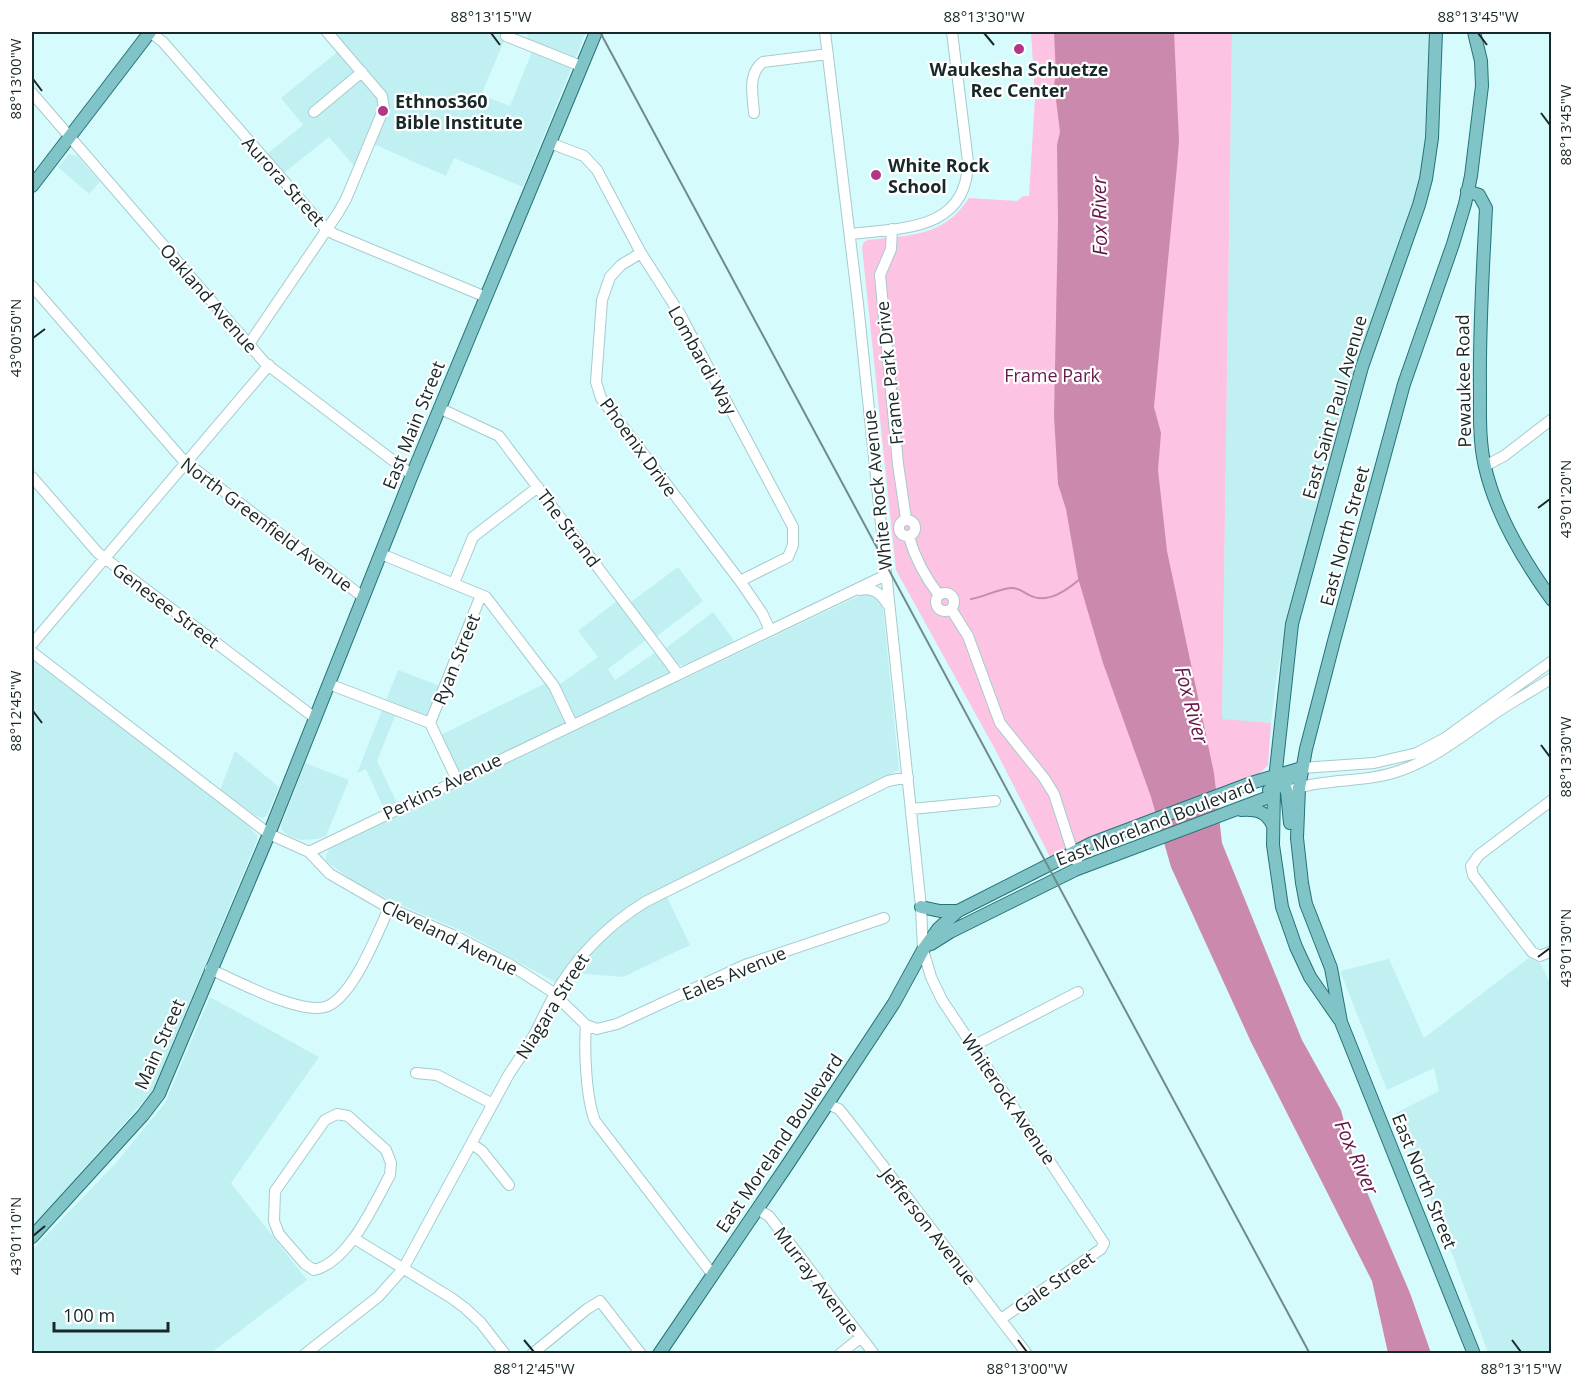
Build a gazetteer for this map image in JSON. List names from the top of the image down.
{
  "streets": {
    "main road": [
      "Pewaukee Road",
      "East Saint Paul Avenue",
      "East Main Street",
      "East North Street",
      "East Moreland Boulevard",
      "Main Street"
    ],
    "street": [
      "Aurora Street",
      "Oakland Avenue",
      "Lombardi Way",
      "Frame Park Drive",
      "Phoenix Drive",
      "White Rock Avenue",
      "North Greenfield Avenue",
      "The Strand",
      "Genesee Street",
      "Ryan Street",
      "Perkins Avenue",
      "Cleveland Avenue",
      "Eales Avenue",
      "Niagara Street",
      "Whiterock Avenue",
      "Jefferson Avenue",
      "Murray Avenue",
      "Gale Street"
    ]
  },
  "crossings": [
    ["Aurora Street", "East Main Street"],
    ["Oakland Avenue", "East Main Street"],
    ["Lombardi Way", "East Main Street"],
    ["Lombardi Way", "Phoenix Drive"],
    ["Frame Park Drive", "East Moreland Boulevard"],
    ["Pewaukee Road", "East North Street"],
    ["East Saint Paul Avenue", "East North Street"],
    ["East Saint Paul Avenue", "East Moreland Boulevard"],
    ["East Main Street", "North Greenfield Avenue"],
    ["East Main Street", "The Strand"],
    ["East Main Street", "Genesee Street"],
    ["East Main Street", "Main Street"],
    ["Phoenix Drive", "Perkins Avenue"],
    ["White Rock Avenue", "Perkins Avenue"],
    ["White Rock Avenue", "East Moreland Boulevard"],
    ["White Rock Avenue", "Niagara Street"],
    ["White Rock Avenue", "Whiterock Avenue"],
    ["The Strand", "Perkins Avenue"],
    ["East North Street", "East Moreland Boulevard"],
    ["Perkins Avenue", "Cleveland Avenue"],
    ["East Moreland Boulevard", "Whiterock Avenue"],
    ["East Moreland Boulevard", "Jefferson Avenue"],
    ["East Moreland Boulevard", "Murray Avenue"],
    ["Cleveland Avenue", "Eales Avenue"],
    ["Cleveland Avenue", "Niagara Street"],
    ["Whiterock Avenue", "Gale Street"],
    ["Jefferson Avenue", "Gale Street"]
  ],
  "water": ["Fox River"],
  "parks": ["Frame Park"],
  "places": ["Waukesha Schuetze Rec Center", "Ethnos360 Bible Institute", "White Rock School"],
  "scale_bar": "100 m",
  "coordinates": [
    "88°13'15\"W",
    "88°13'30\"W",
    "88°13'45\"W",
    "88°13'00\"W",
    "43°00'50\"N",
    "43°01'20\"N",
    "88°12'45\"W",
    "43°01'30\"N",
    "43°01'10\"N"
  ]
}
